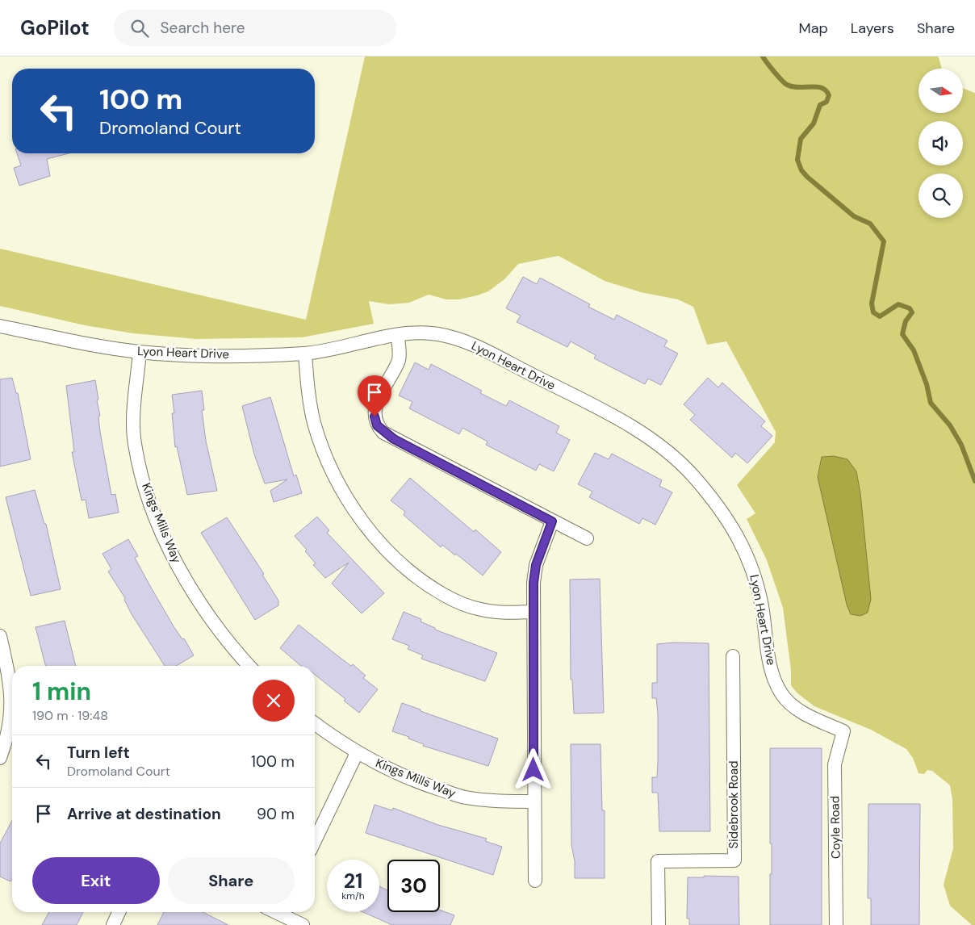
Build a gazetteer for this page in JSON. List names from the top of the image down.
{
  "streets": {
    "street": [
      "Lyon Heart Drive",
      "Kings Mills Way",
      "Sidebrook Road",
      "Coyle Road"
    ]
  },
  "crossings": [
    ["Lyon Heart Drive", "Kings Mills Way"],
    ["Lyon Heart Drive", "Coyle Road"]
  ],
  "north": "right",
  "page": {
    "header": "GoPilot",
    "search": "Search here",
    "nav": ["Map", "Layers", "Share"],
    "turn": ["100 m", "Dromoland Court"],
    "heading": ["1 min", "190 m · 19:48"],
    "list": [
      {
        "name": "Turn left",
        "note": "Dromoland Court",
        "value": "100 m"
      },
      {
        "name": "Arrive at destination",
        "value": "90 m"
      }
    ],
    "buttons": ["Exit", "Share"],
    "speed": "21 km/h",
    "limit": "30"
  }
}
